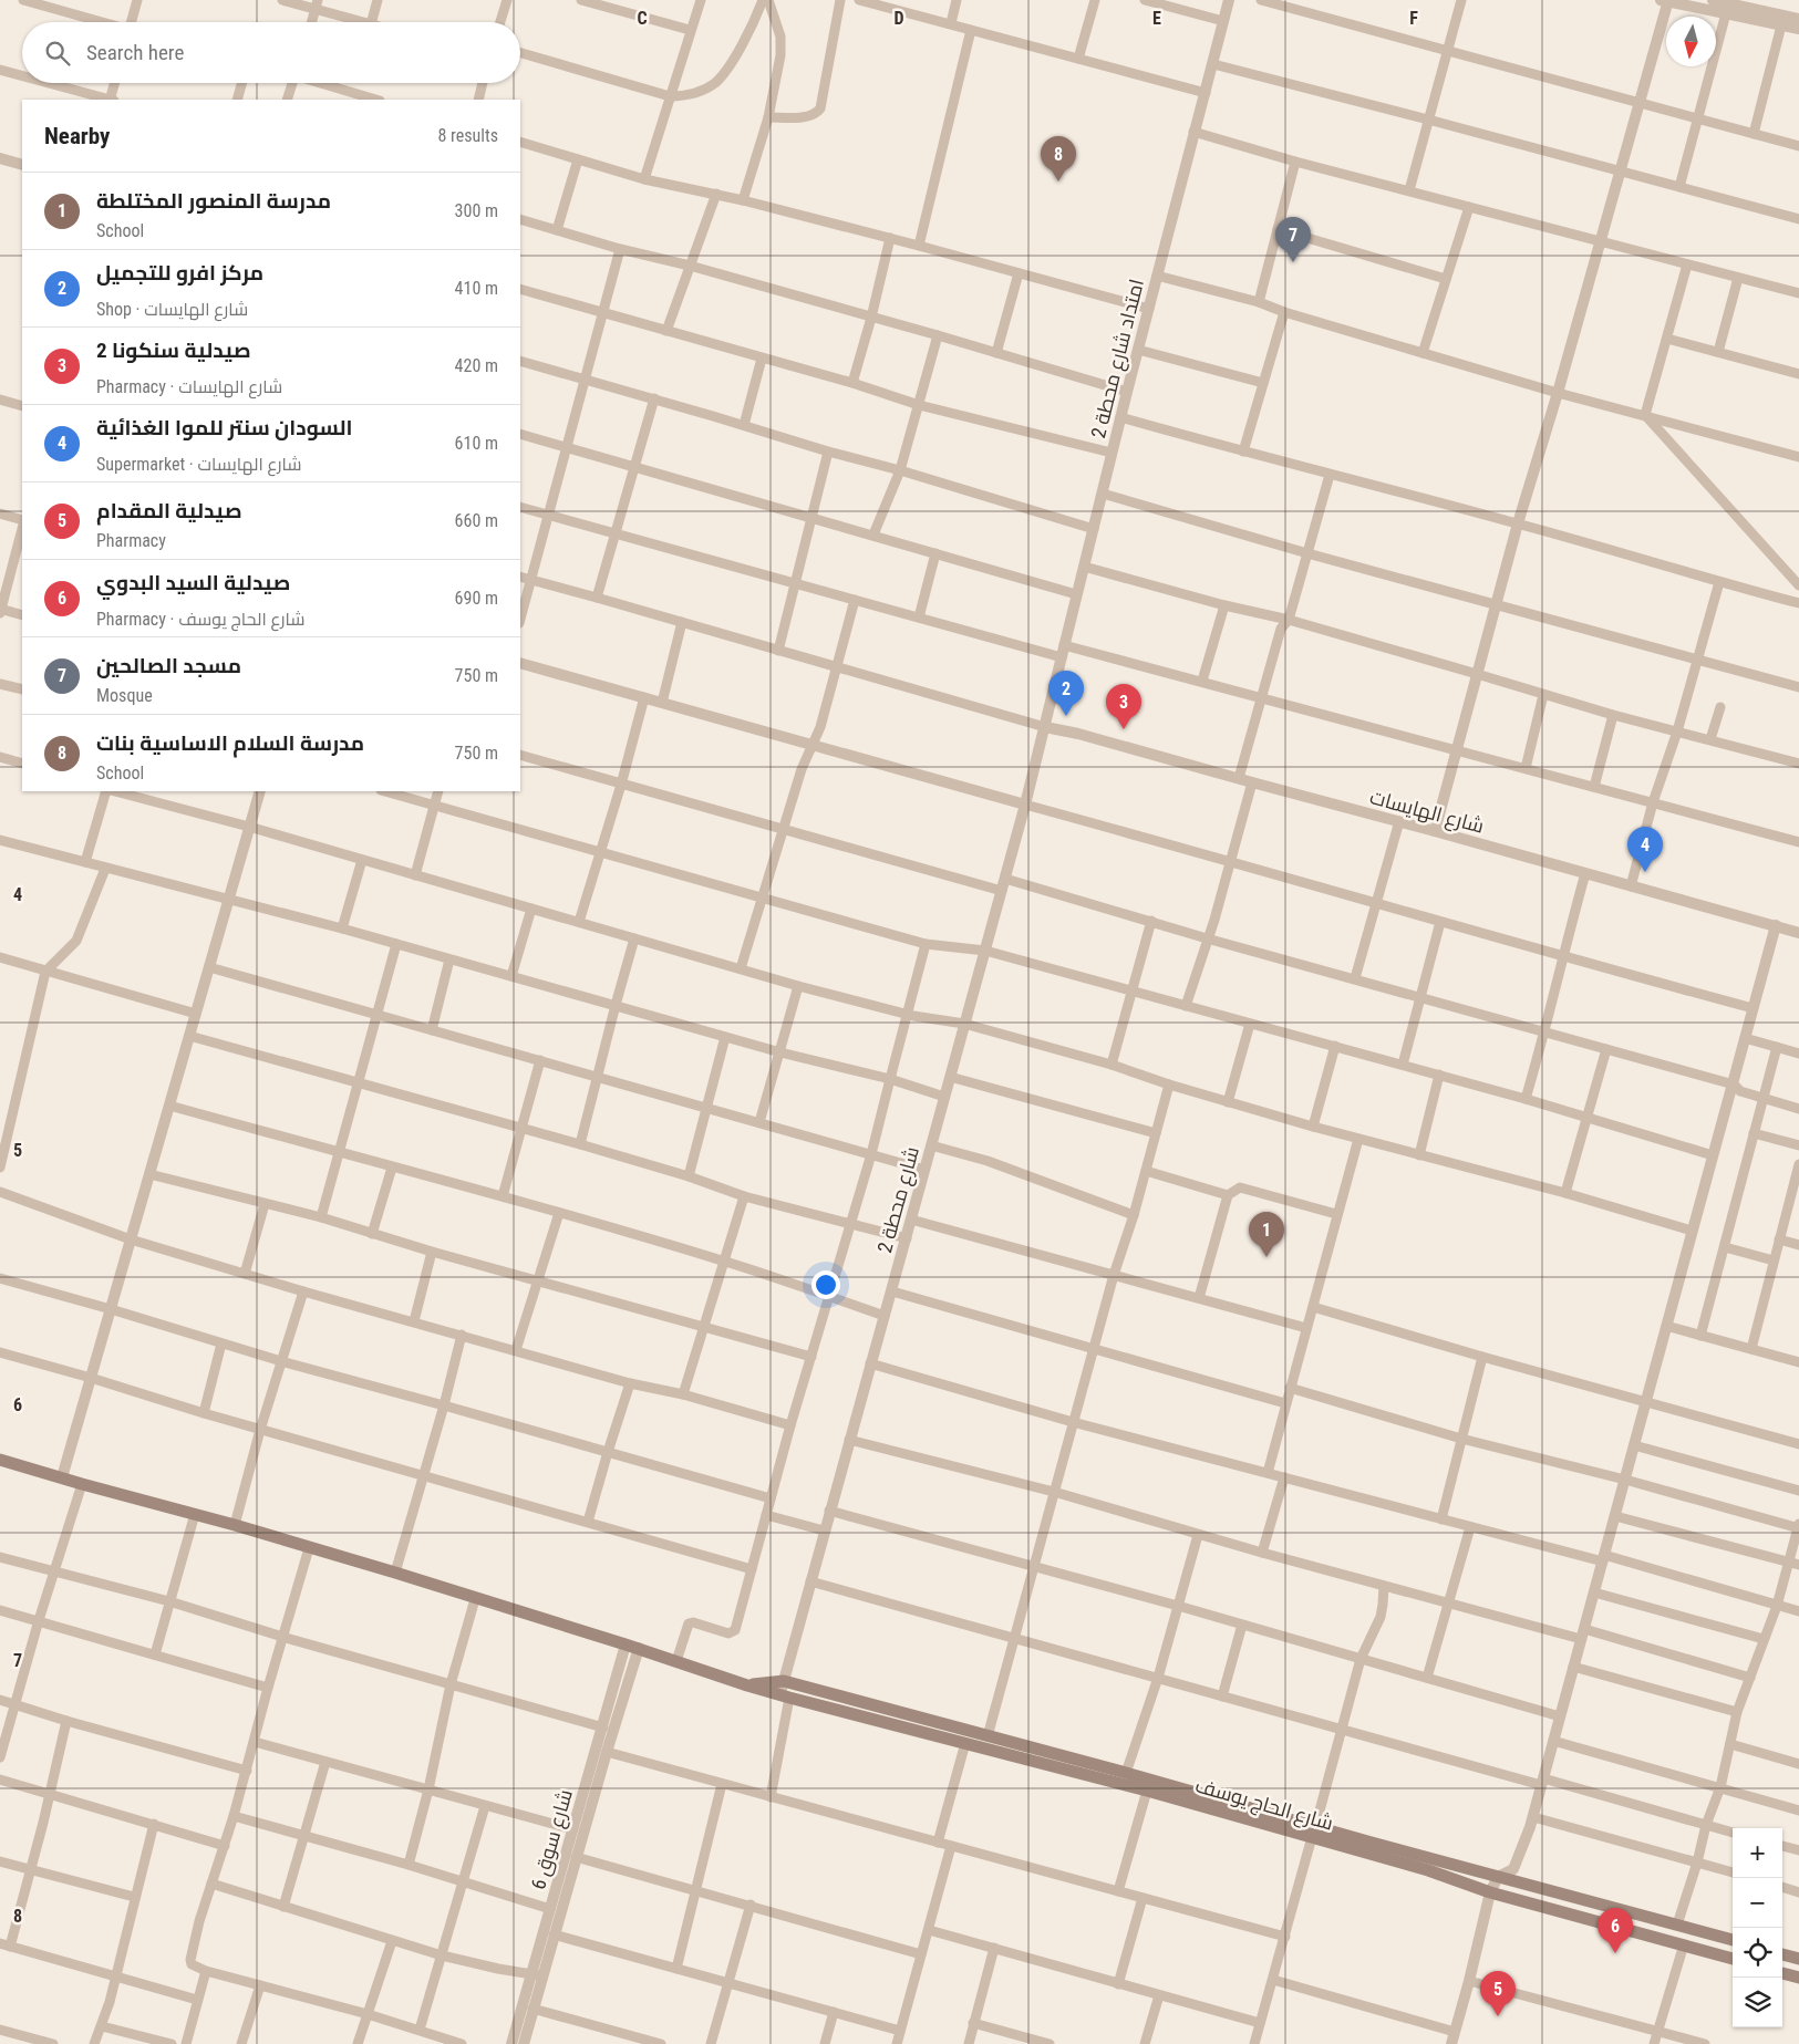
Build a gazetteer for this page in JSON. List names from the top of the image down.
{
  "streets": {
    "main road": ["شارع الحاج يوسف"],
    "street": [
      "امتداد شارع محطة 2",
      "شارع الهايسات",
      "شارع محطة 2",
      "شارع سوق 6"
    ]
  },
  "crossings": [
    ["امتداد شارع محطة 2", "شارع الهايسات"],
    ["امتداد شارع محطة 2", "شارع محطة 2"],
    ["شارع الهايسات", "شارع محطة 2"],
    ["شارع محطة 2", "شارع الحاج يوسف"],
    ["شارع الحاج يوسف", "شارع سوق 6"]
  ],
  "north": "bottom",
  "page": {
    "search": "Search here",
    "heading": ["Nearby", "8 results"],
    "pins": [
      "8",
      "7",
      "2",
      "3",
      "4",
      "1",
      "6",
      "5"
    ],
    "list": [
      {
        "mark": "1",
        "name": "مدرسة المنصور المختلطة",
        "note": "School",
        "value": "300 m"
      },
      {
        "mark": "2",
        "name": "مركز افرو للتجميل",
        "note": "Shop · شارع الهايسات",
        "value": "410 m"
      },
      {
        "mark": "3",
        "name": "صيدلية سنكونا 2",
        "note": "Pharmacy · شارع الهايسات",
        "value": "420 m"
      },
      {
        "mark": "4",
        "name": "السودان سنتر للموا الغذائية",
        "note": "Supermarket · شارع الهايسات",
        "value": "610 m"
      },
      {
        "mark": "5",
        "name": "صيدلية المقدام",
        "note": "Pharmacy",
        "value": "660 m"
      },
      {
        "mark": "6",
        "name": "صيدلية السيد البدوي",
        "note": "Pharmacy · شارع الحاج يوسف",
        "value": "690 m"
      },
      {
        "mark": "7",
        "name": "مسجد الصالحين",
        "note": "Mosque",
        "value": "750 m"
      },
      {
        "mark": "8",
        "name": "مدرسة السلام الاساسية بنات",
        "note": "School",
        "value": "750 m"
      }
    ],
    "map_buttons": ["+", "−"]
  },
  "grid": {
    "columns": [
      "C",
      "D",
      "E",
      "F"
    ],
    "rows": [
      "4",
      "5",
      "6",
      "7",
      "8"
    ]
  }
}
